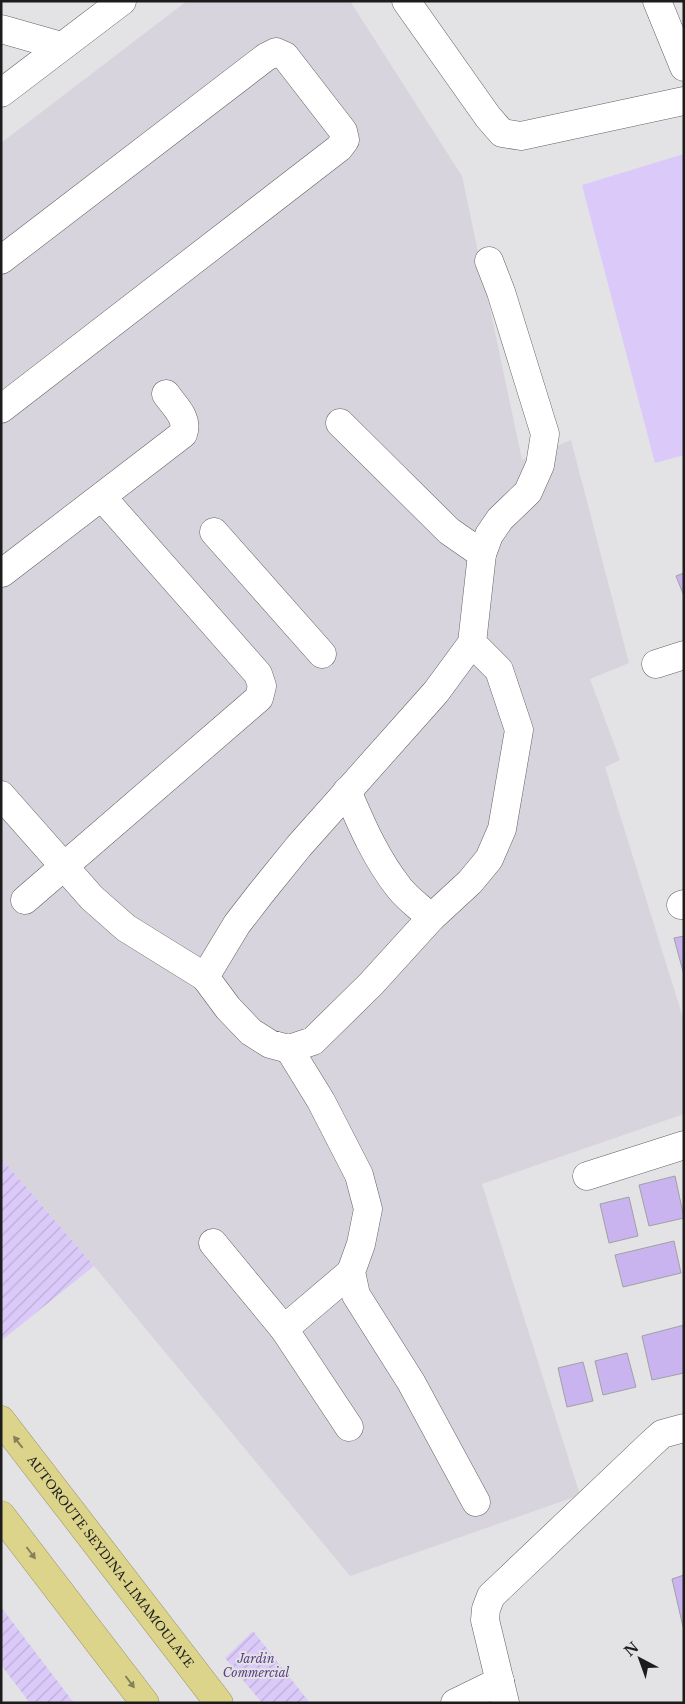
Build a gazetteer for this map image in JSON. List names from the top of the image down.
{
  "streets": {
    "highway": ["AUTOROUTE SEYDINA-LIMAMOULAYE"]
  },
  "parks": ["Jardin Commercial"],
  "north": "top left"
}
